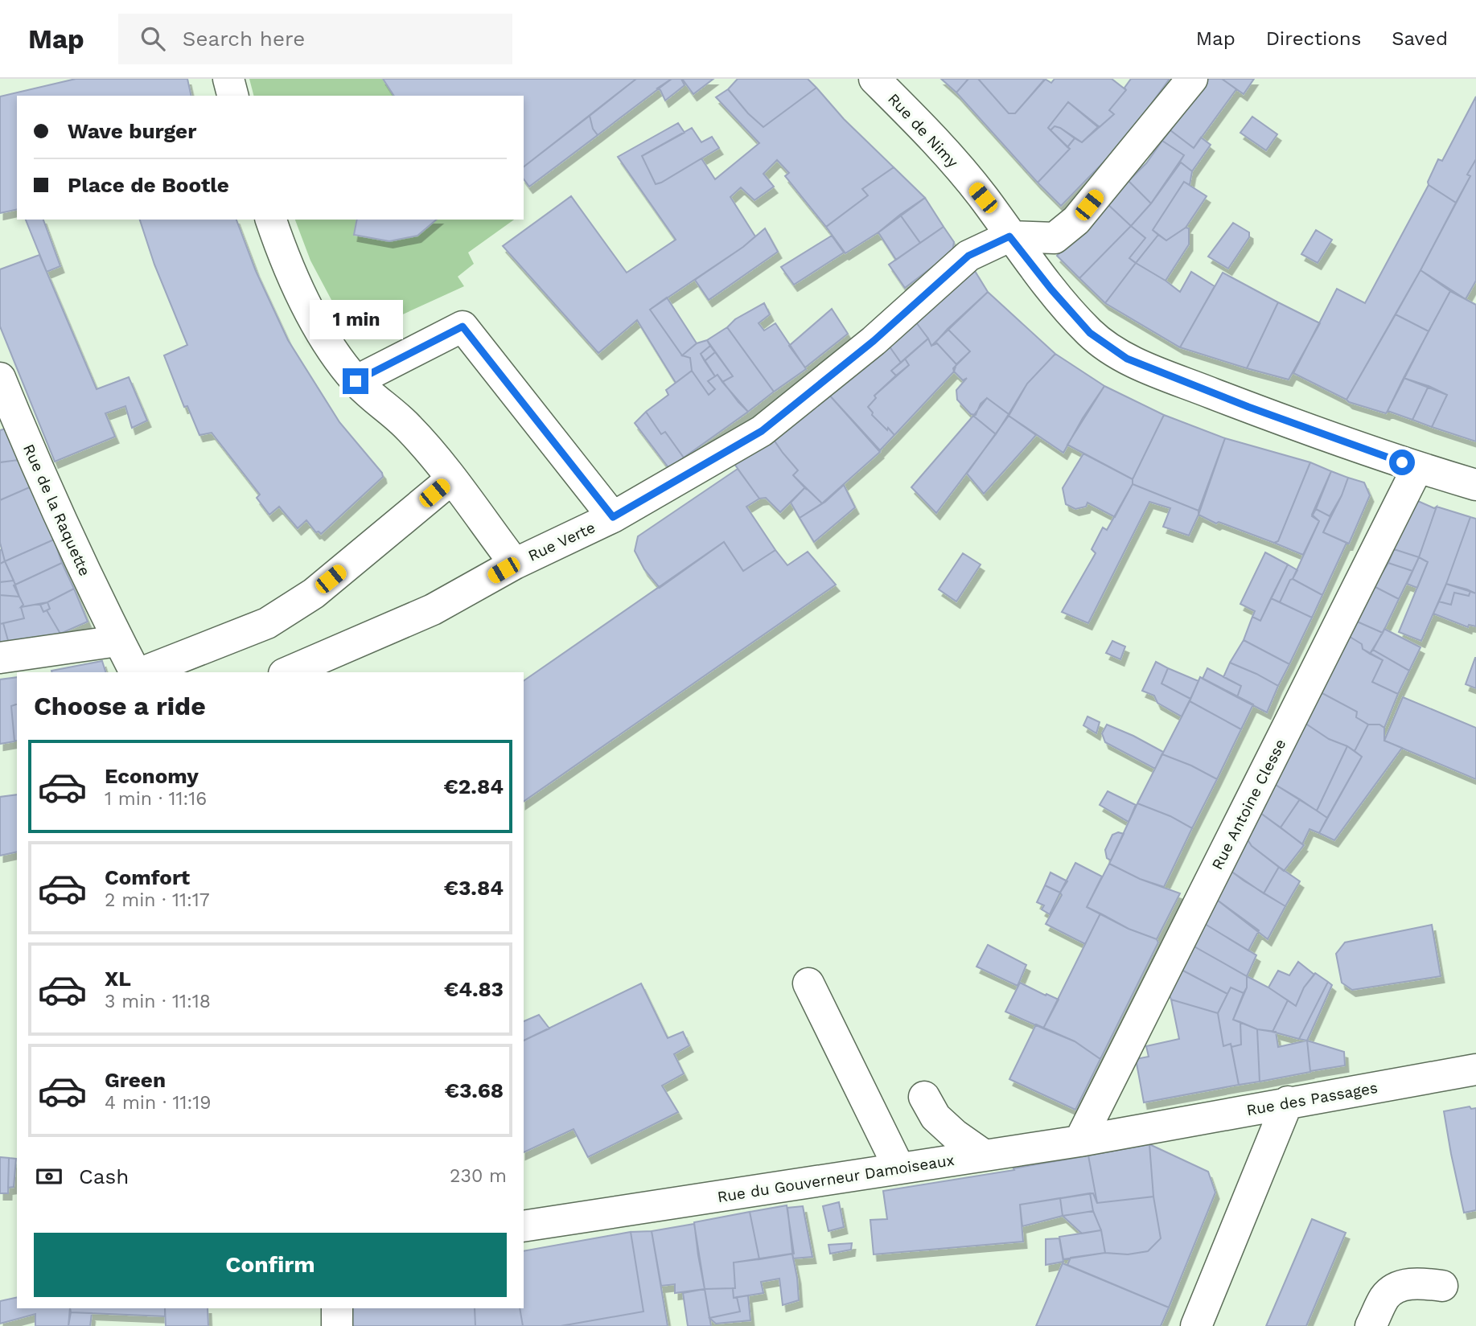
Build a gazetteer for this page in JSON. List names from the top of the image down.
{
  "streets": {
    "street": [
      "Rue de Nimy",
      "Rue de la Raquette",
      "Rue Verte",
      "Rue Antoine Clesse",
      "Rue des Passages",
      "Rue du Gouverneur Damoiseaux"
    ]
  },
  "crossings": [
    ["Rue de Nimy", "Rue Verte"],
    ["Rue de Nimy", "Rue Antoine Clesse"],
    ["Rue Antoine Clesse", "Rue du Gouverneur Damoiseaux"],
    ["Rue des Passages", "Rue du Gouverneur Damoiseaux"]
  ],
  "page": {
    "header": "Map",
    "search": "Search here",
    "nav": ["Map", "Directions", "Saved"],
    "banner": ["Wave burger", "Place de Bootle"],
    "bubble": "1 min",
    "heading": "Choose a ride",
    "list": [
      {
        "name": "Economy",
        "note": "1 min · 11:16",
        "value": "€2.84"
      },
      {
        "name": "Comfort",
        "note": "2 min · 11:17",
        "value": "€3.84"
      },
      {
        "name": "XL",
        "note": "3 min · 11:18",
        "value": "€4.83"
      },
      {
        "name": "Green",
        "note": "4 min · 11:19",
        "value": "€3.68"
      }
    ],
    "pay": ["Cash", "230 m"],
    "buttons": "Confirm"
  }
}
